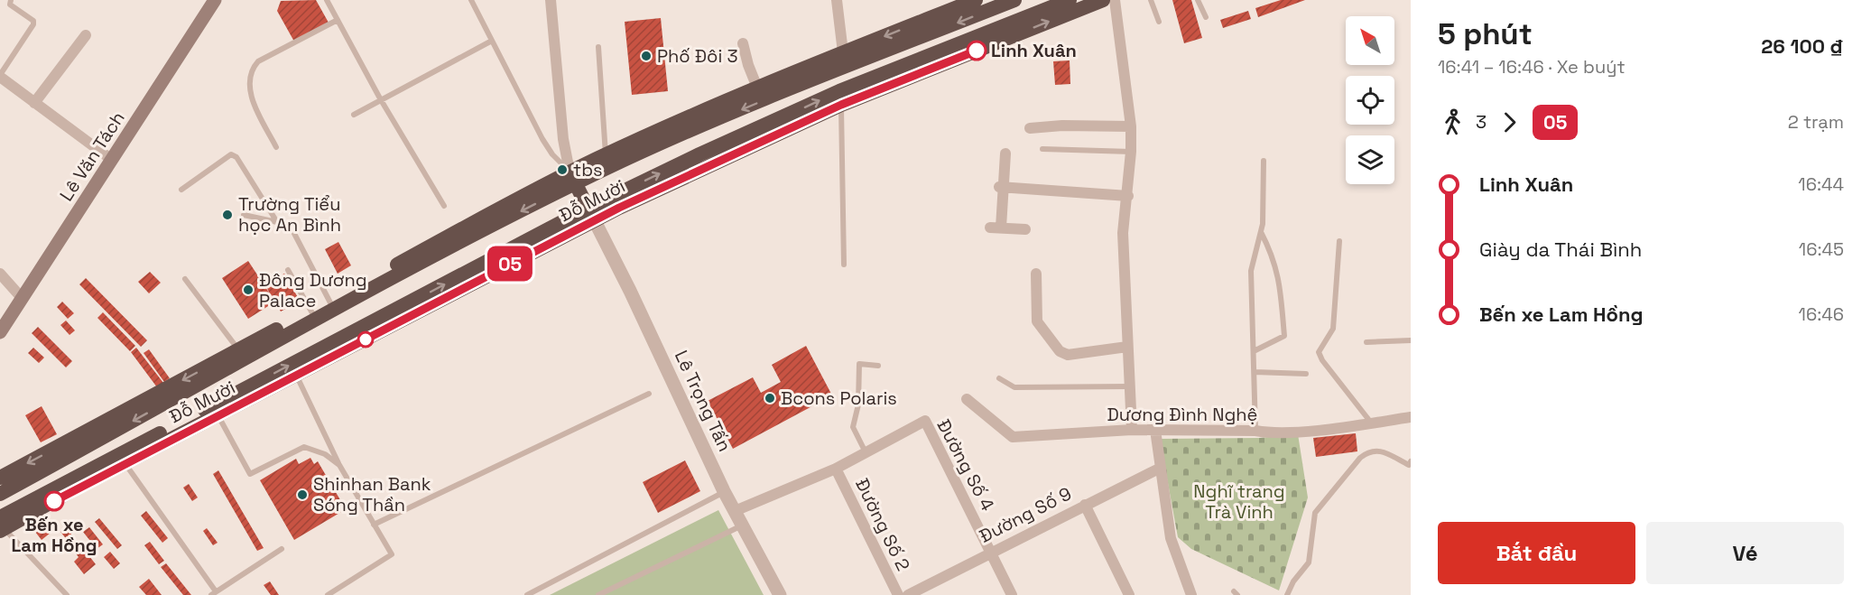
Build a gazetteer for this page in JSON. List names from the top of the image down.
{
  "streets": {
    "highway": ["Đỗ Mười"],
    "main road": ["Lê Văn Tách"],
    "street": [
      "Lê Trọng Tấn",
      "Dương Đình Nghệ",
      "Đường Số 4",
      "Đường Số 9",
      "Đường Số 2"
    ]
  },
  "crossings": [
    ["Đỗ Mười", "Lê Trọng Tấn"],
    ["Lê Trọng Tấn", "Đường Số 4"],
    ["Đường Số 4", "Đường Số 9"],
    ["Đường Số 4", "Đường Số 2"]
  ],
  "parks": ["Nghĩ trang Trà Vinh"],
  "places": [
    "Linh Xuân",
    "Phố Đôi 3",
    "tbs",
    "Trường Tiểu học An Bình",
    "Đông Dương Palace",
    "Bcons Polaris",
    "Shinhan Bank Sóng Thần",
    "Bến xe Lam Hồng"
  ],
  "lines": ["bus line 05"],
  "north": "top left",
  "page": {
    "on_map": "05",
    "heading": ["5 phút", "16:41 – 16:46 · Xe buýt", "26 100 ₫"],
    "legs": ["3", "05", "2 trạm"],
    "list": [
      {
        "name": "Linh Xuân",
        "value": "16:44"
      },
      {
        "name": "Giày da Thái Bình",
        "value": "16:45"
      },
      {
        "name": "Bến xe Lam Hồng",
        "value": "16:46"
      }
    ],
    "buttons": ["Bắt đầu", "Vé"]
  }
}
